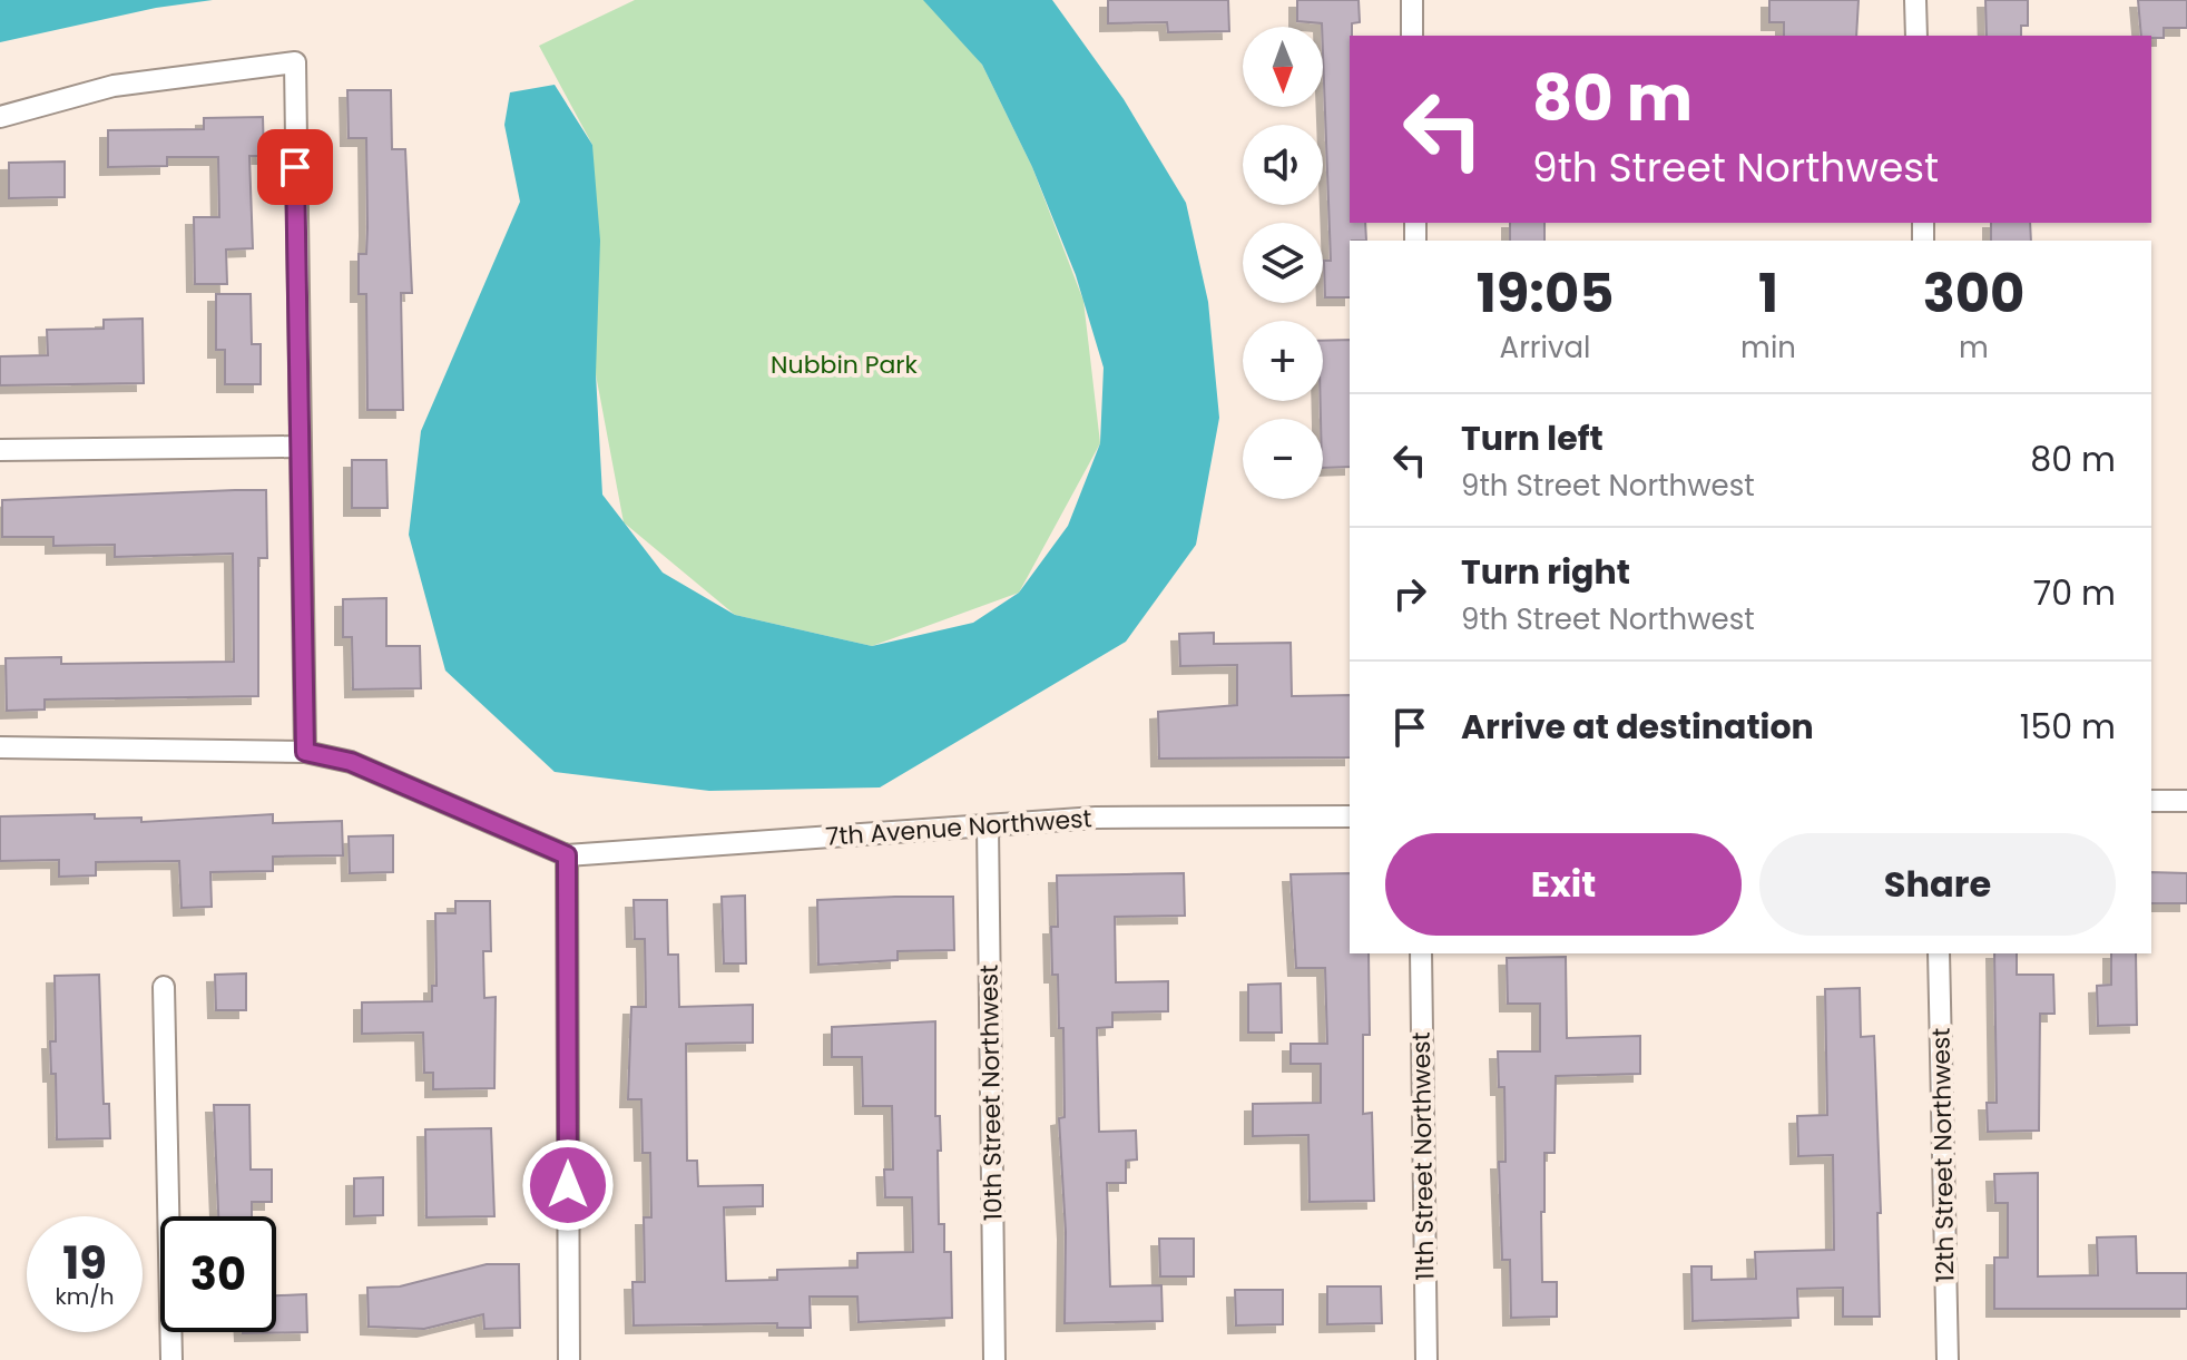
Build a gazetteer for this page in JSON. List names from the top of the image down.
{
  "streets": {
    "street": [
      "7th Avenue Northwest",
      "10th Street Northwest",
      "12th Street Northwest",
      "11th Street Northwest"
    ]
  },
  "crossings": [
    ["7th Avenue Northwest", "10th Street Northwest"]
  ],
  "parks": ["Nubbin Park"],
  "north": "bottom",
  "page": {
    "map_buttons": ["+", "−"],
    "turn": ["80 m", "9th Street Northwest"],
    "eta": [
      "19:05",
      "Arrival",
      "1",
      "min",
      "300",
      "m"
    ],
    "list": [
      {
        "name": "Turn left",
        "note": "9th Street Northwest",
        "value": "80 m"
      },
      {
        "name": "Turn right",
        "note": "9th Street Northwest",
        "value": "70 m"
      },
      {
        "name": "Arrive at destination",
        "value": "150 m"
      }
    ],
    "buttons": ["Exit", "Share"],
    "speed": "19 km/h",
    "limit": "30"
  }
}
